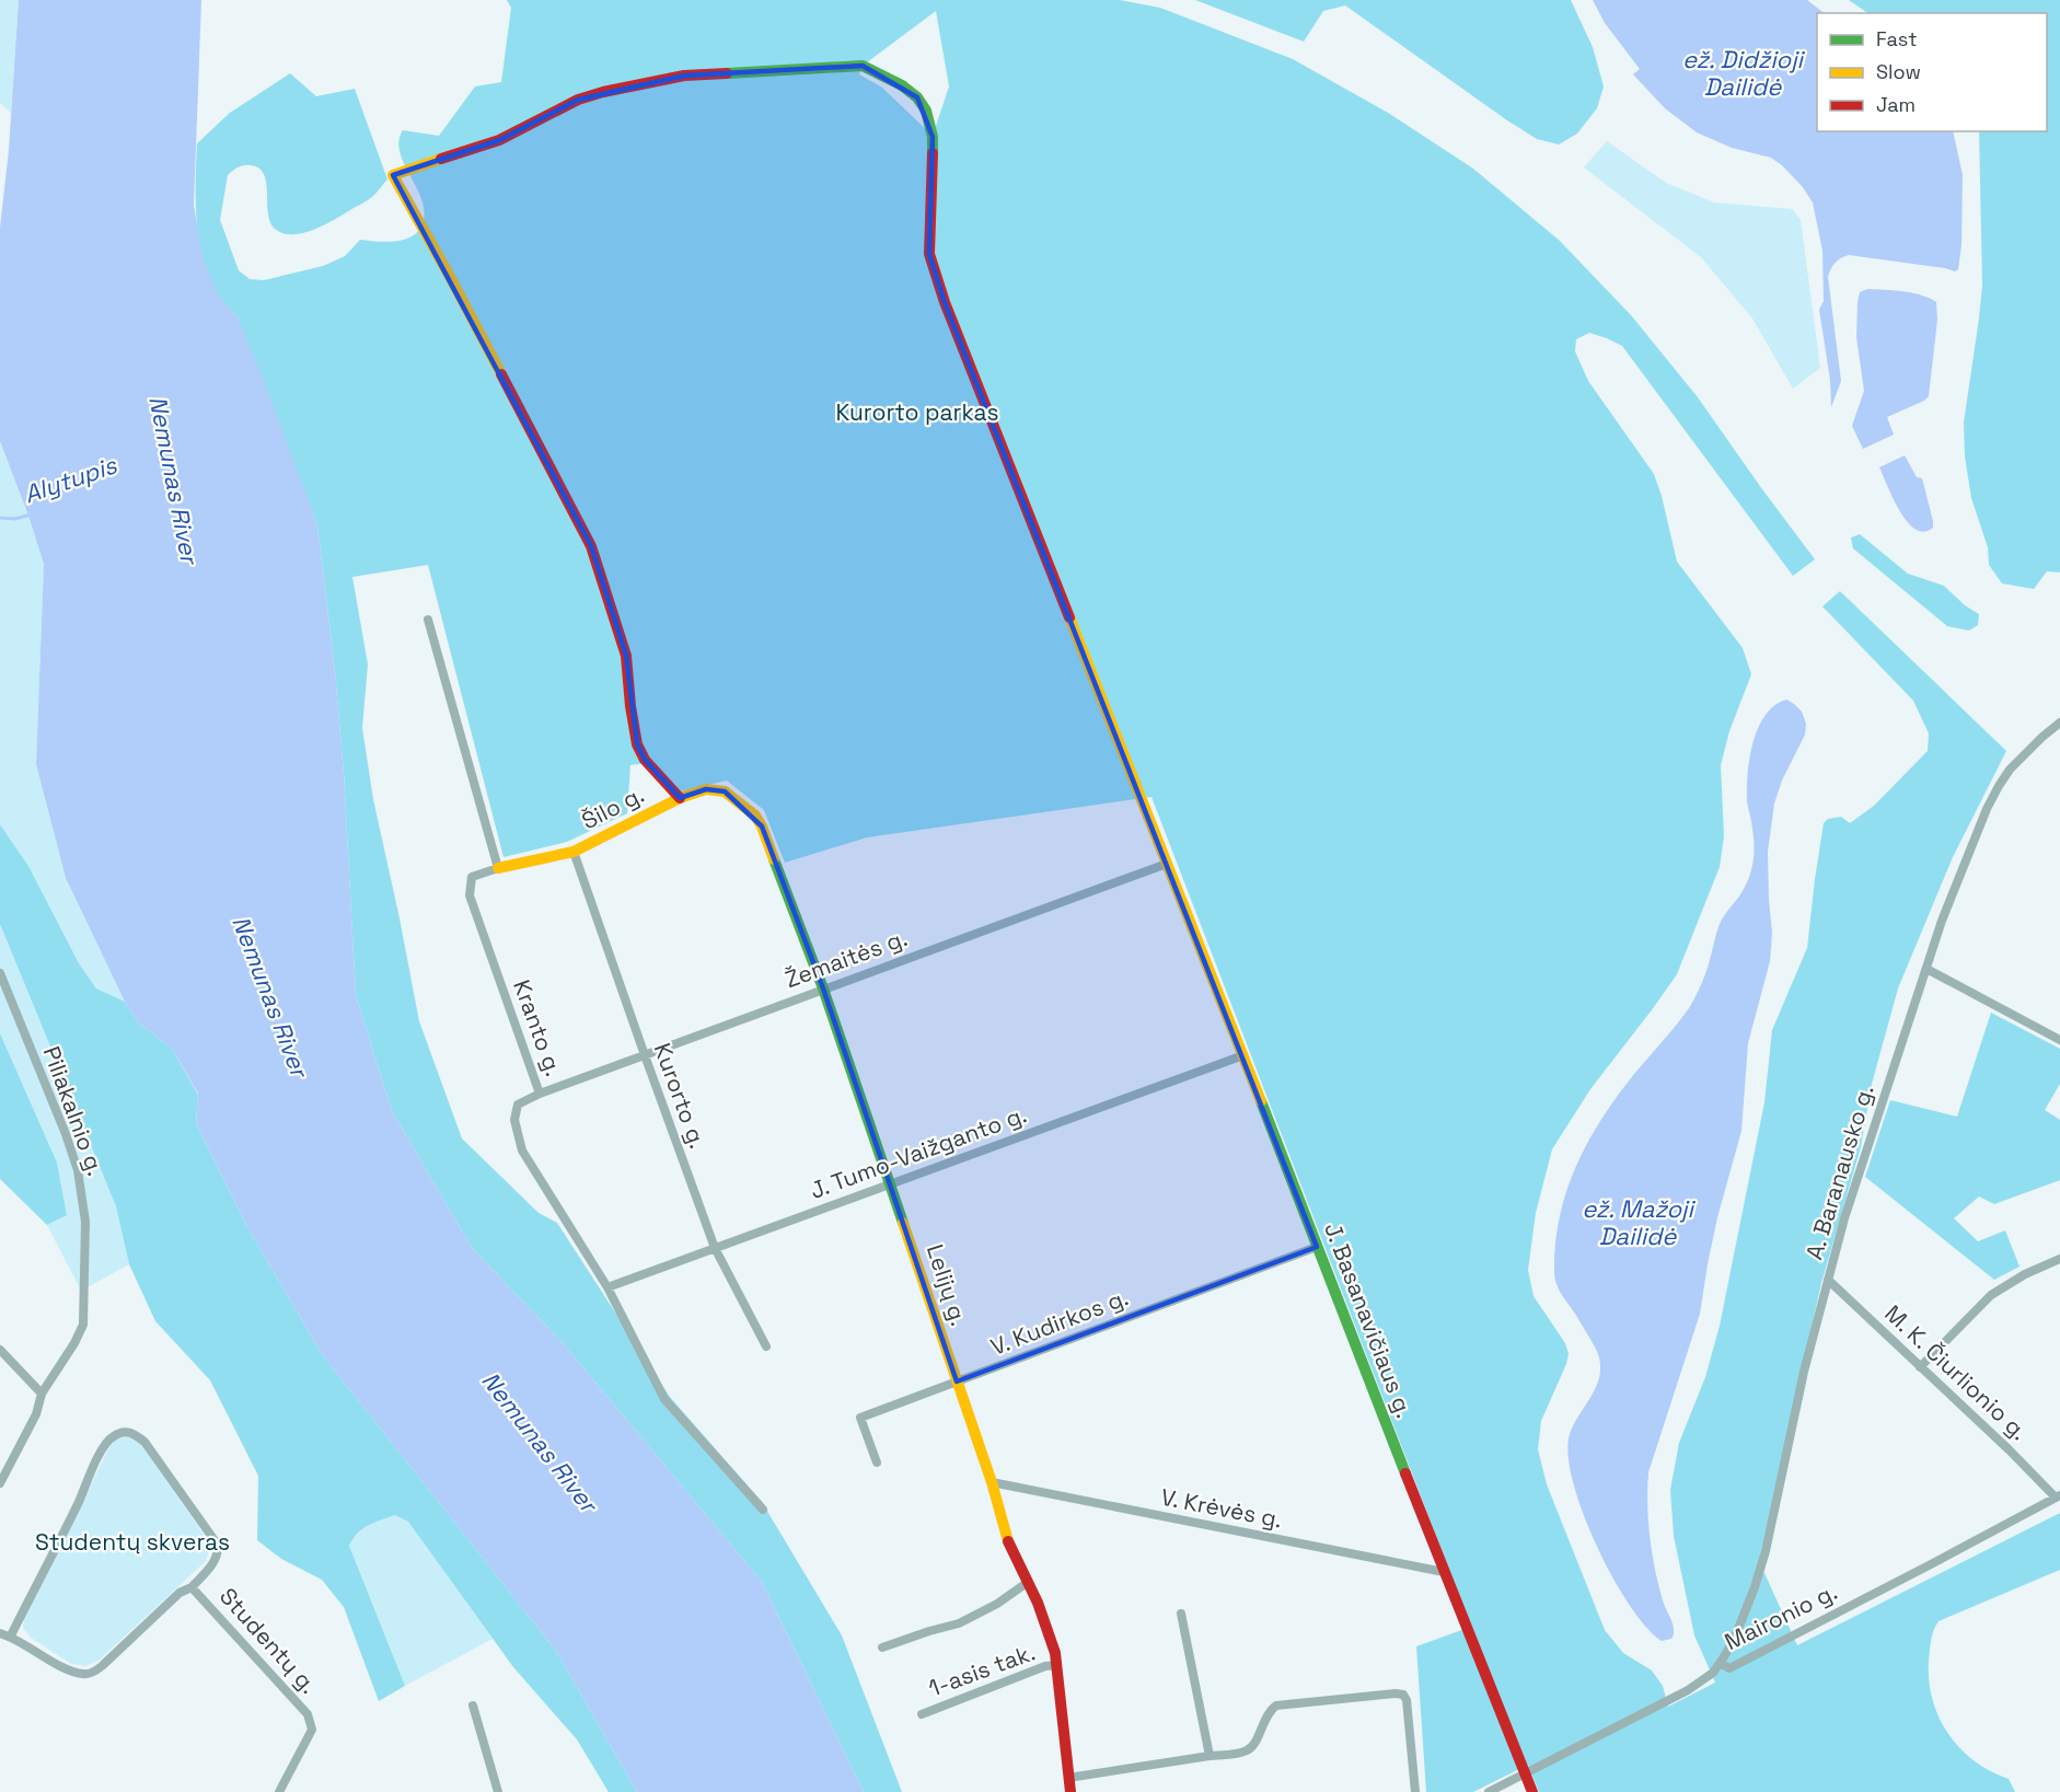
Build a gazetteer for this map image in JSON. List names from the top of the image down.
{
  "streets": {
    "street": [
      "Šilo g.",
      "Žemaitės g.",
      "Kranto g.",
      "Kurorto g.",
      "Piliakalnio g.",
      "J. Tumo-Vaižganto g.",
      "A. Baranausko g.",
      "Lelijų g.",
      "J. Basanavičiaus g.",
      "V. Kudirkos g.",
      "M. K. Čiurlionio g.",
      "V. Krėvės g.",
      "Maironio g.",
      "Studentų g.",
      "1-asis tak."
    ]
  },
  "crossings": [
    ["Šilo g.", "Kranto g."],
    ["Šilo g.", "Kurorto g."],
    ["Šilo g.", "Lelijų g."],
    ["Šilo g.", "J. Basanavičiaus g."],
    ["Žemaitės g.", "Kranto g."],
    ["Žemaitės g.", "Kurorto g."],
    ["Žemaitės g.", "Lelijų g."],
    ["Žemaitės g.", "J. Basanavičiaus g."],
    ["Kranto g.", "J. Tumo-Vaižganto g."],
    ["Kurorto g.", "J. Tumo-Vaižganto g."],
    ["J. Tumo-Vaižganto g.", "Lelijų g."],
    ["J. Tumo-Vaižganto g.", "J. Basanavičiaus g."],
    ["A. Baranausko g.", "M. K. Čiurlionio g."],
    ["A. Baranausko g.", "Maironio g."],
    ["Lelijų g.", "V. Kudirkos g."],
    ["Lelijų g.", "V. Krėvės g."],
    ["Lelijų g.", "1-asis tak."],
    ["J. Basanavičiaus g.", "V. Kudirkos g."],
    ["J. Basanavičiaus g.", "V. Krėvės g."],
    ["J. Basanavičiaus g.", "Maironio g."],
    ["M. K. Čiurlionio g.", "Maironio g."]
  ],
  "water": [
    "ež. Didžioji Dailidė",
    "Alytupis",
    "Nemunas River",
    "ež. Mažoji Dailidė"
  ],
  "parks": ["Kurorto parkas", "Studentų skveras"],
  "legend": ["Fast", "Slow", "Jam"]
}
